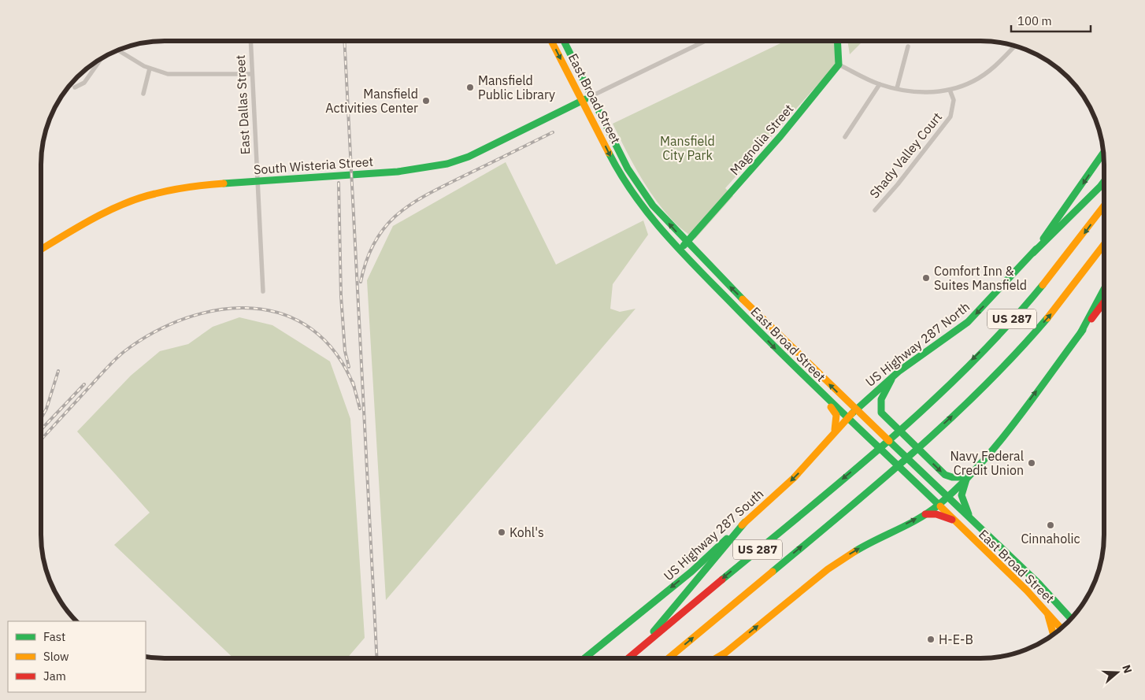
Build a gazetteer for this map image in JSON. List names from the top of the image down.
{
  "streets": {
    "main road": [
      "East Broad Street",
      "Magnolia Street",
      "South Wisteria Street",
      "US 287",
      "US Highway 287 North",
      "US Highway 287 South"
    ],
    "street": ["East Dallas Street", "Shady Valley Court"]
  },
  "crossings": [
    ["East Broad Street", "Magnolia Street"],
    ["East Broad Street", "South Wisteria Street"],
    ["East Broad Street", "US Highway 287 North"],
    ["East Broad Street", "US Highway 287 South"],
    ["East Dallas Street", "South Wisteria Street"],
    ["US Highway 287 North", "US Highway 287 South"]
  ],
  "parks": ["Mansfield City Park"],
  "places": [
    "Mansfield Public Library",
    "Mansfield Activities Center",
    "Comfort Inn & Suites Mansfield",
    "Navy Federal Credit Union",
    "Cinnaholic",
    "Kohl's",
    "H-E-B"
  ],
  "legend": ["Fast", "Slow", "Jam"],
  "scale_bar": "100 m",
  "north": "right"
}
